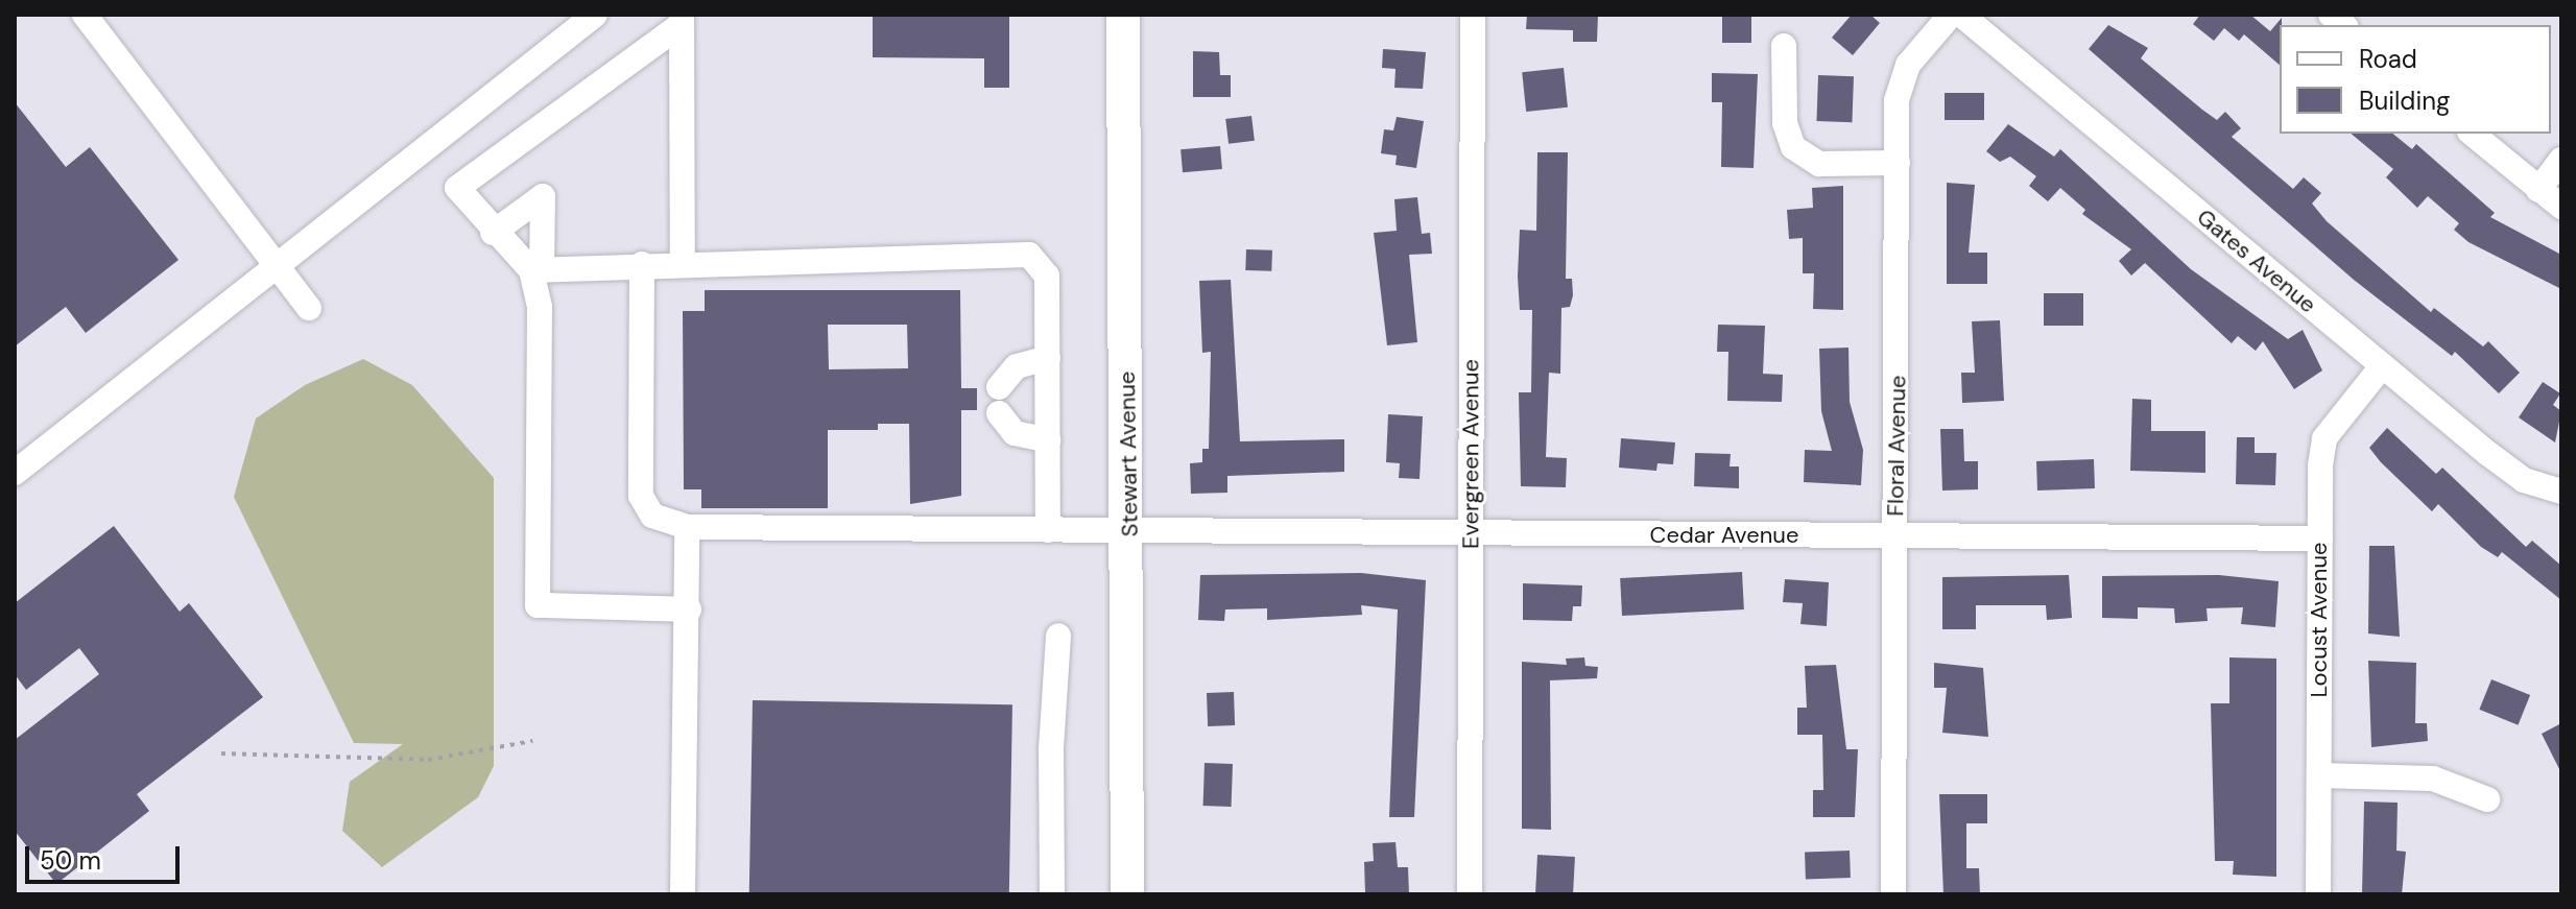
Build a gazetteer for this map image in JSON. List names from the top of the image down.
{
  "streets": {
    "main road": ["Stewart Avenue"],
    "street": [
      "Gates Avenue",
      "Floral Avenue",
      "Evergreen Avenue",
      "Cedar Avenue",
      "Locust Avenue"
    ]
  },
  "crossings": [
    ["Gates Avenue", "Locust Avenue"],
    ["Floral Avenue", "Cedar Avenue"],
    ["Stewart Avenue", "Cedar Avenue"],
    ["Evergreen Avenue", "Cedar Avenue"],
    ["Cedar Avenue", "Locust Avenue"]
  ],
  "legend": ["Road", "Building"],
  "scale_bar": "50 m"
}
